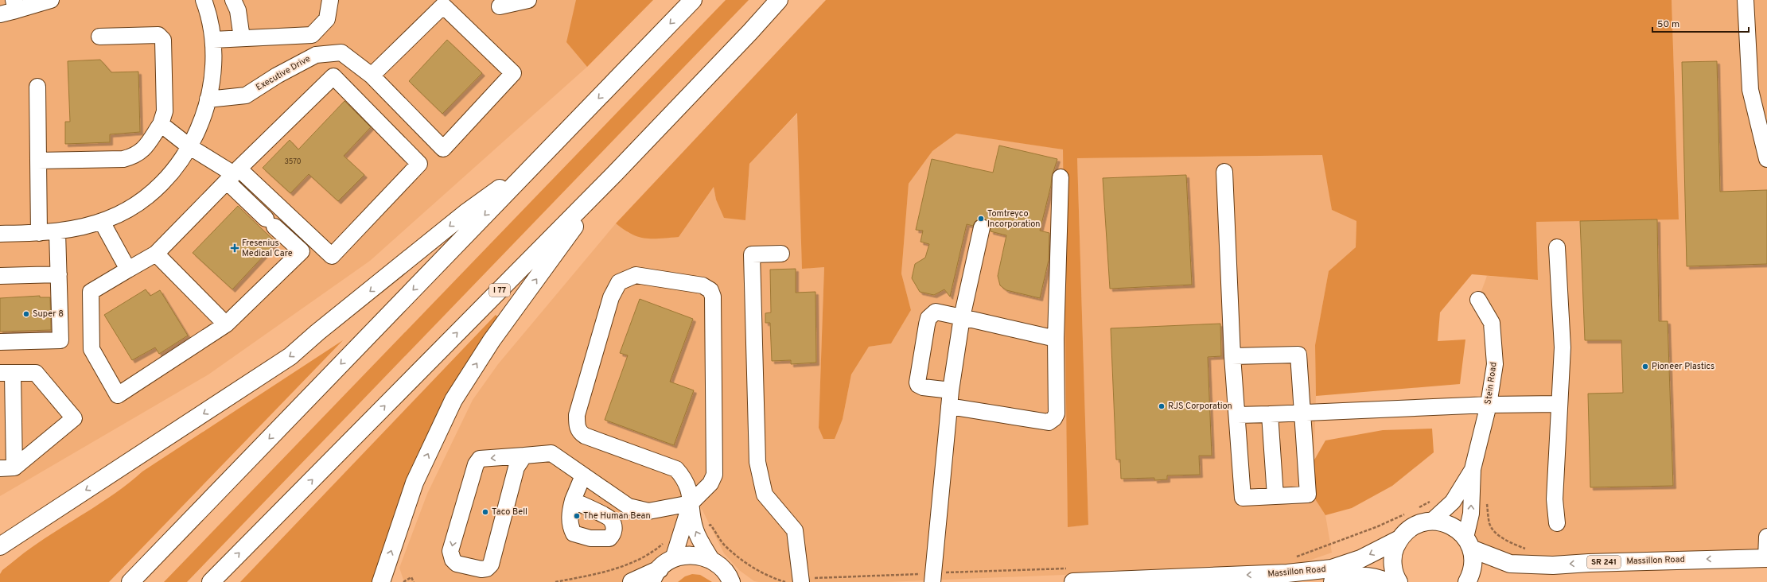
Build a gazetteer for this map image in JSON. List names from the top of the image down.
{
  "streets": {
    "main road": ["I 77", "Massillon Road", "SR 241"],
    "street": ["Executive Drive", "Stein Road"]
  },
  "crossings": [
    ["Stein Road", "Massillon Road"],
    ["Stein Road", "SR 241"],
    ["Massillon Road", "SR 241"]
  ],
  "one_way": ["Massillon Road"],
  "places": {
    "other": [
      "Tomtreyco Incorporation",
      "Super 8",
      "Pioneer Plastics",
      "RJS Corporation",
      "Taco Bell",
      "The Human Bean"
    ],
    "health": ["Fresenius Medical Care"]
  },
  "house_numbers": ["3570"],
  "scale_bar": "50 m"
}
